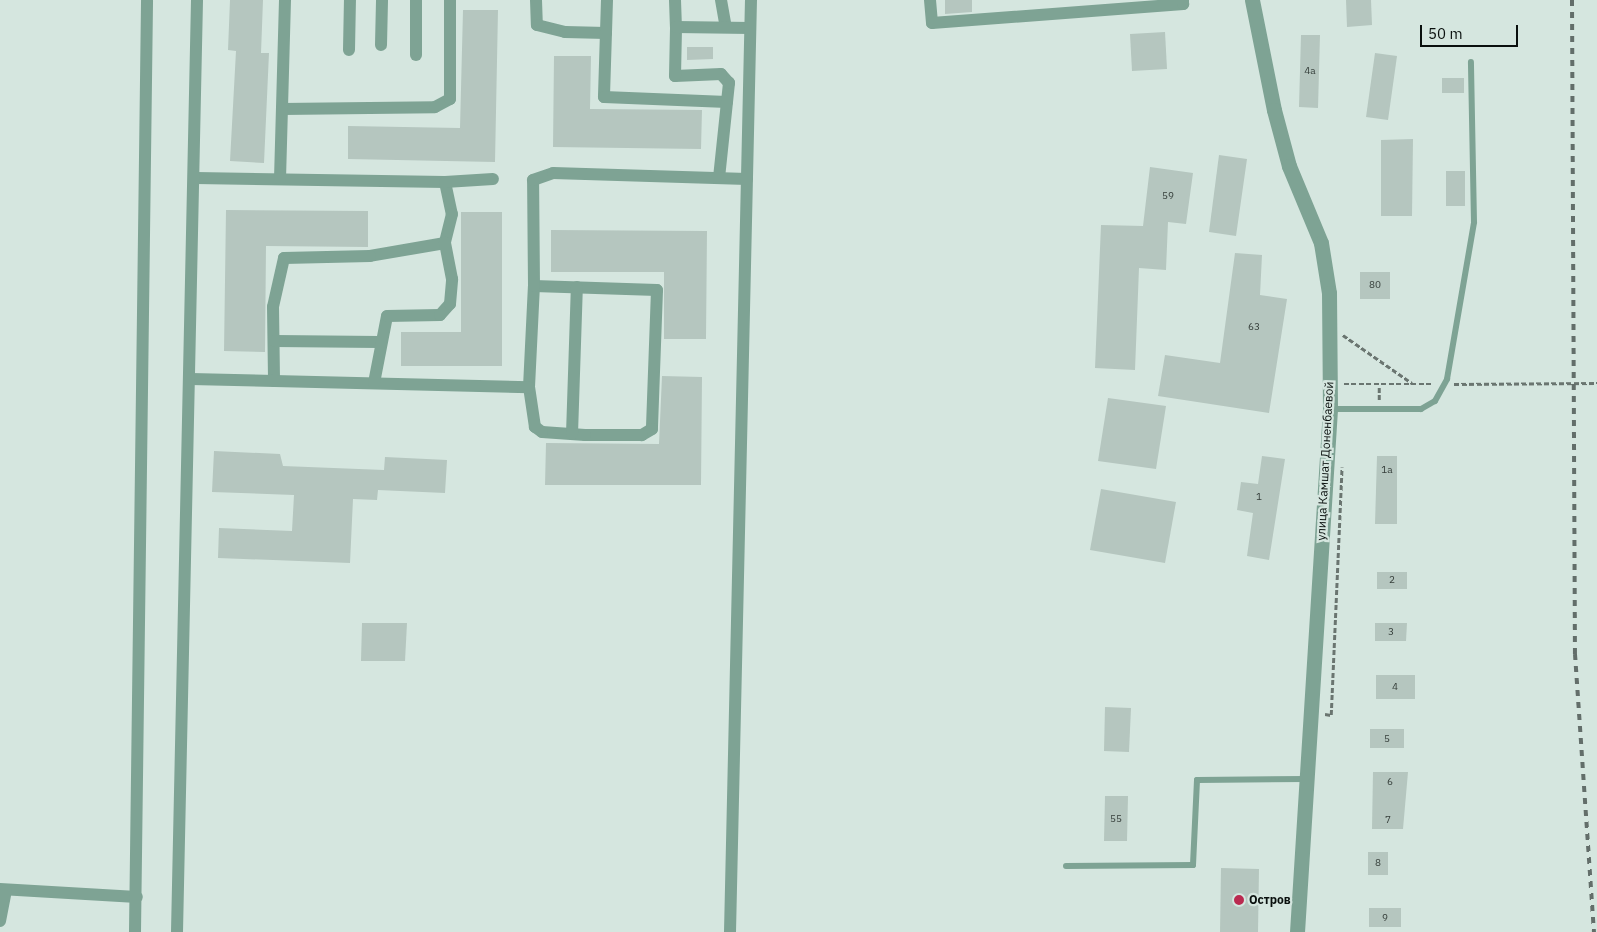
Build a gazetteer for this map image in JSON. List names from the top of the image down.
{
  "streets": {
    "street": ["улица Камшат Доненбаевой"]
  },
  "places": ["Остров"],
  "house_numbers": [
    "4а",
    "59",
    "80",
    "63",
    "1а",
    "1",
    "2",
    "3",
    "4",
    "5",
    "6",
    "55",
    "7",
    "8",
    "9"
  ],
  "scale_bar": "50 m"
}
